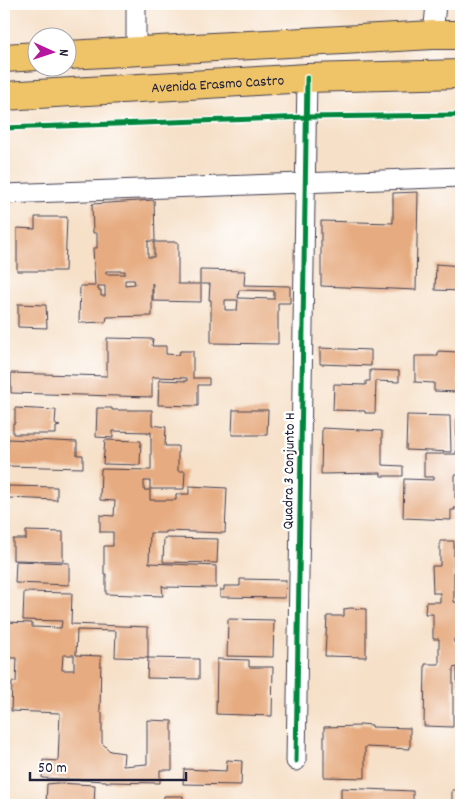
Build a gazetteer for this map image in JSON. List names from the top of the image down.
{
  "streets": {
    "main road": ["Avenida Erasmo Castro"],
    "street": ["Quadra 3 Conjunto H"]
  },
  "crossings": [
    ["Avenida Erasmo Castro", "Quadra 3 Conjunto H"]
  ],
  "scale_bar": "50 m",
  "north": "right"
}
